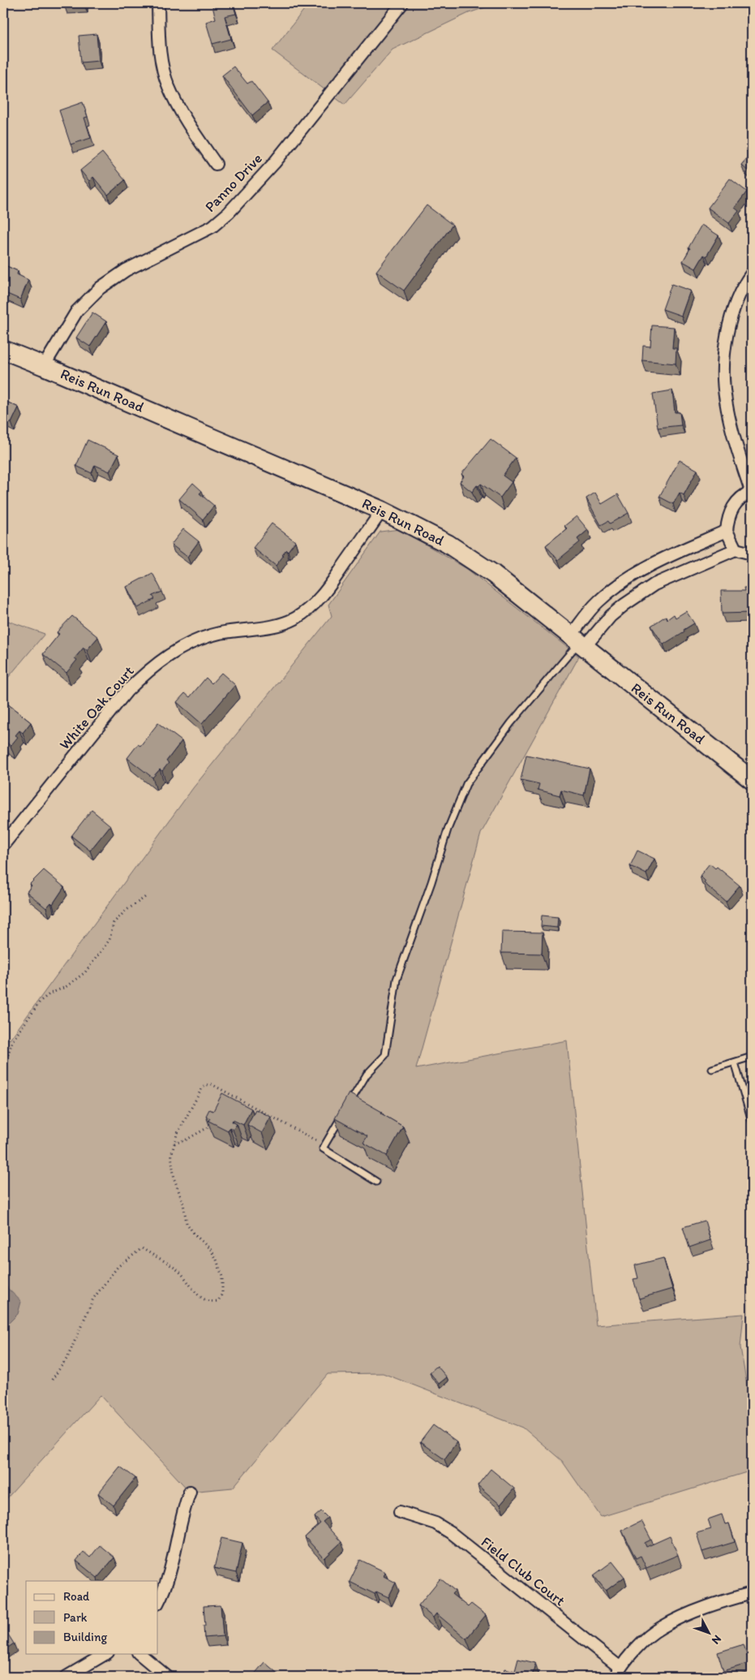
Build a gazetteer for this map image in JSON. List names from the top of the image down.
{
  "streets": {
    "main road": ["Reis Run Road"],
    "street": ["Panno Drive", "White Oak Court", "Field Club Court"]
  },
  "crossings": [
    ["Panno Drive", "Reis Run Road"],
    ["Reis Run Road", "White Oak Court"]
  ],
  "legend": ["Road", "Park", "Building"],
  "north": "bottom right"
}
